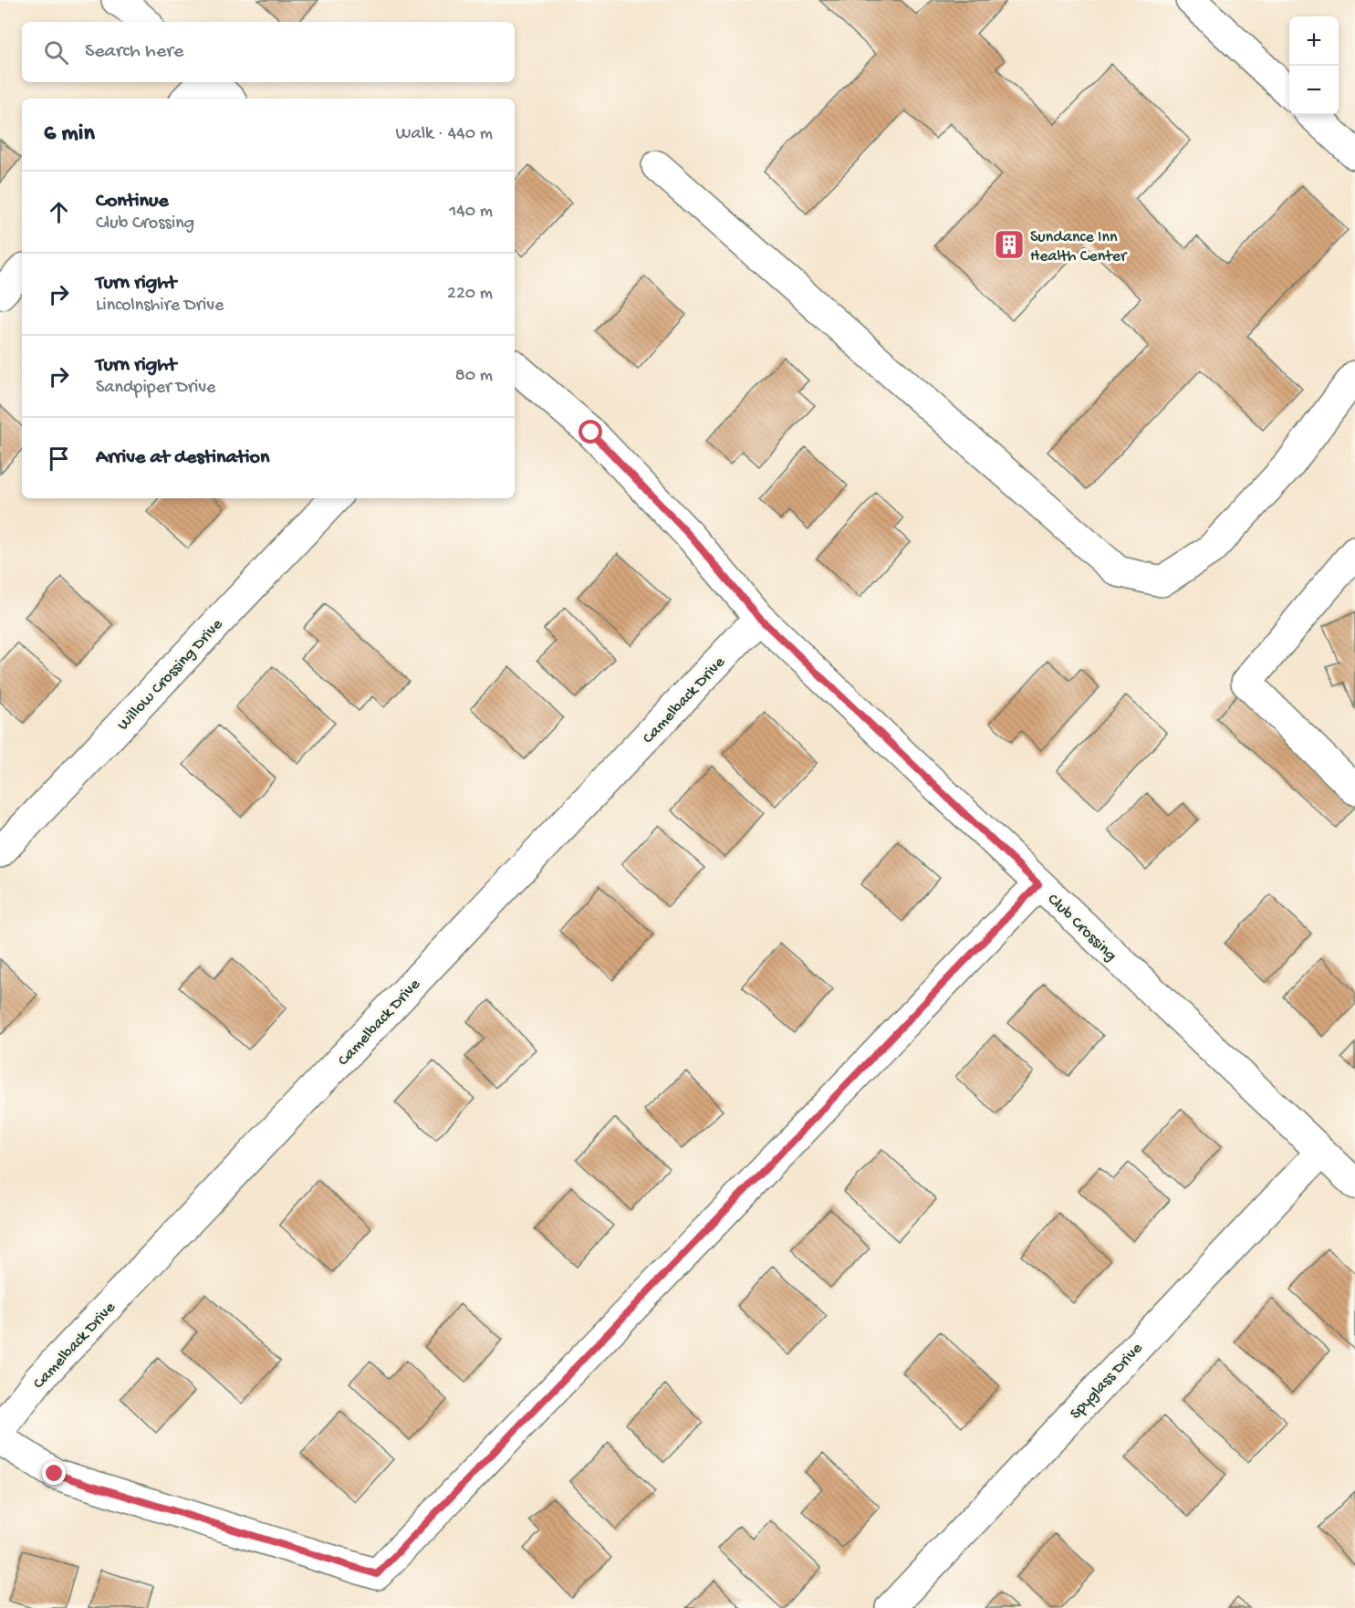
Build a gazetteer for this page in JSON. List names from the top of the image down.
{
  "streets": {
    "street": [
      "Willow Crossing Drive",
      "Camelback Drive",
      "Club Crossing",
      "Spyglass Drive"
    ]
  },
  "crossings": [
    ["Camelback Drive", "Club Crossing"],
    ["Club Crossing", "Spyglass Drive"]
  ],
  "places": {
    "building": ["Sundance Inn Health Center"]
  },
  "page": {
    "map_buttons": ["+", "−"],
    "search": "Search here",
    "heading": ["6 min", "Walk · 440 m"],
    "list": [
      ["Continue", "Club Crossing", "140 m"],
      ["Turn right", "Lincolnshire Drive", "220 m"],
      ["Turn right", "Sandpiper Drive", "80 m"],
      "Arrive at destination"
    ]
  }
}
